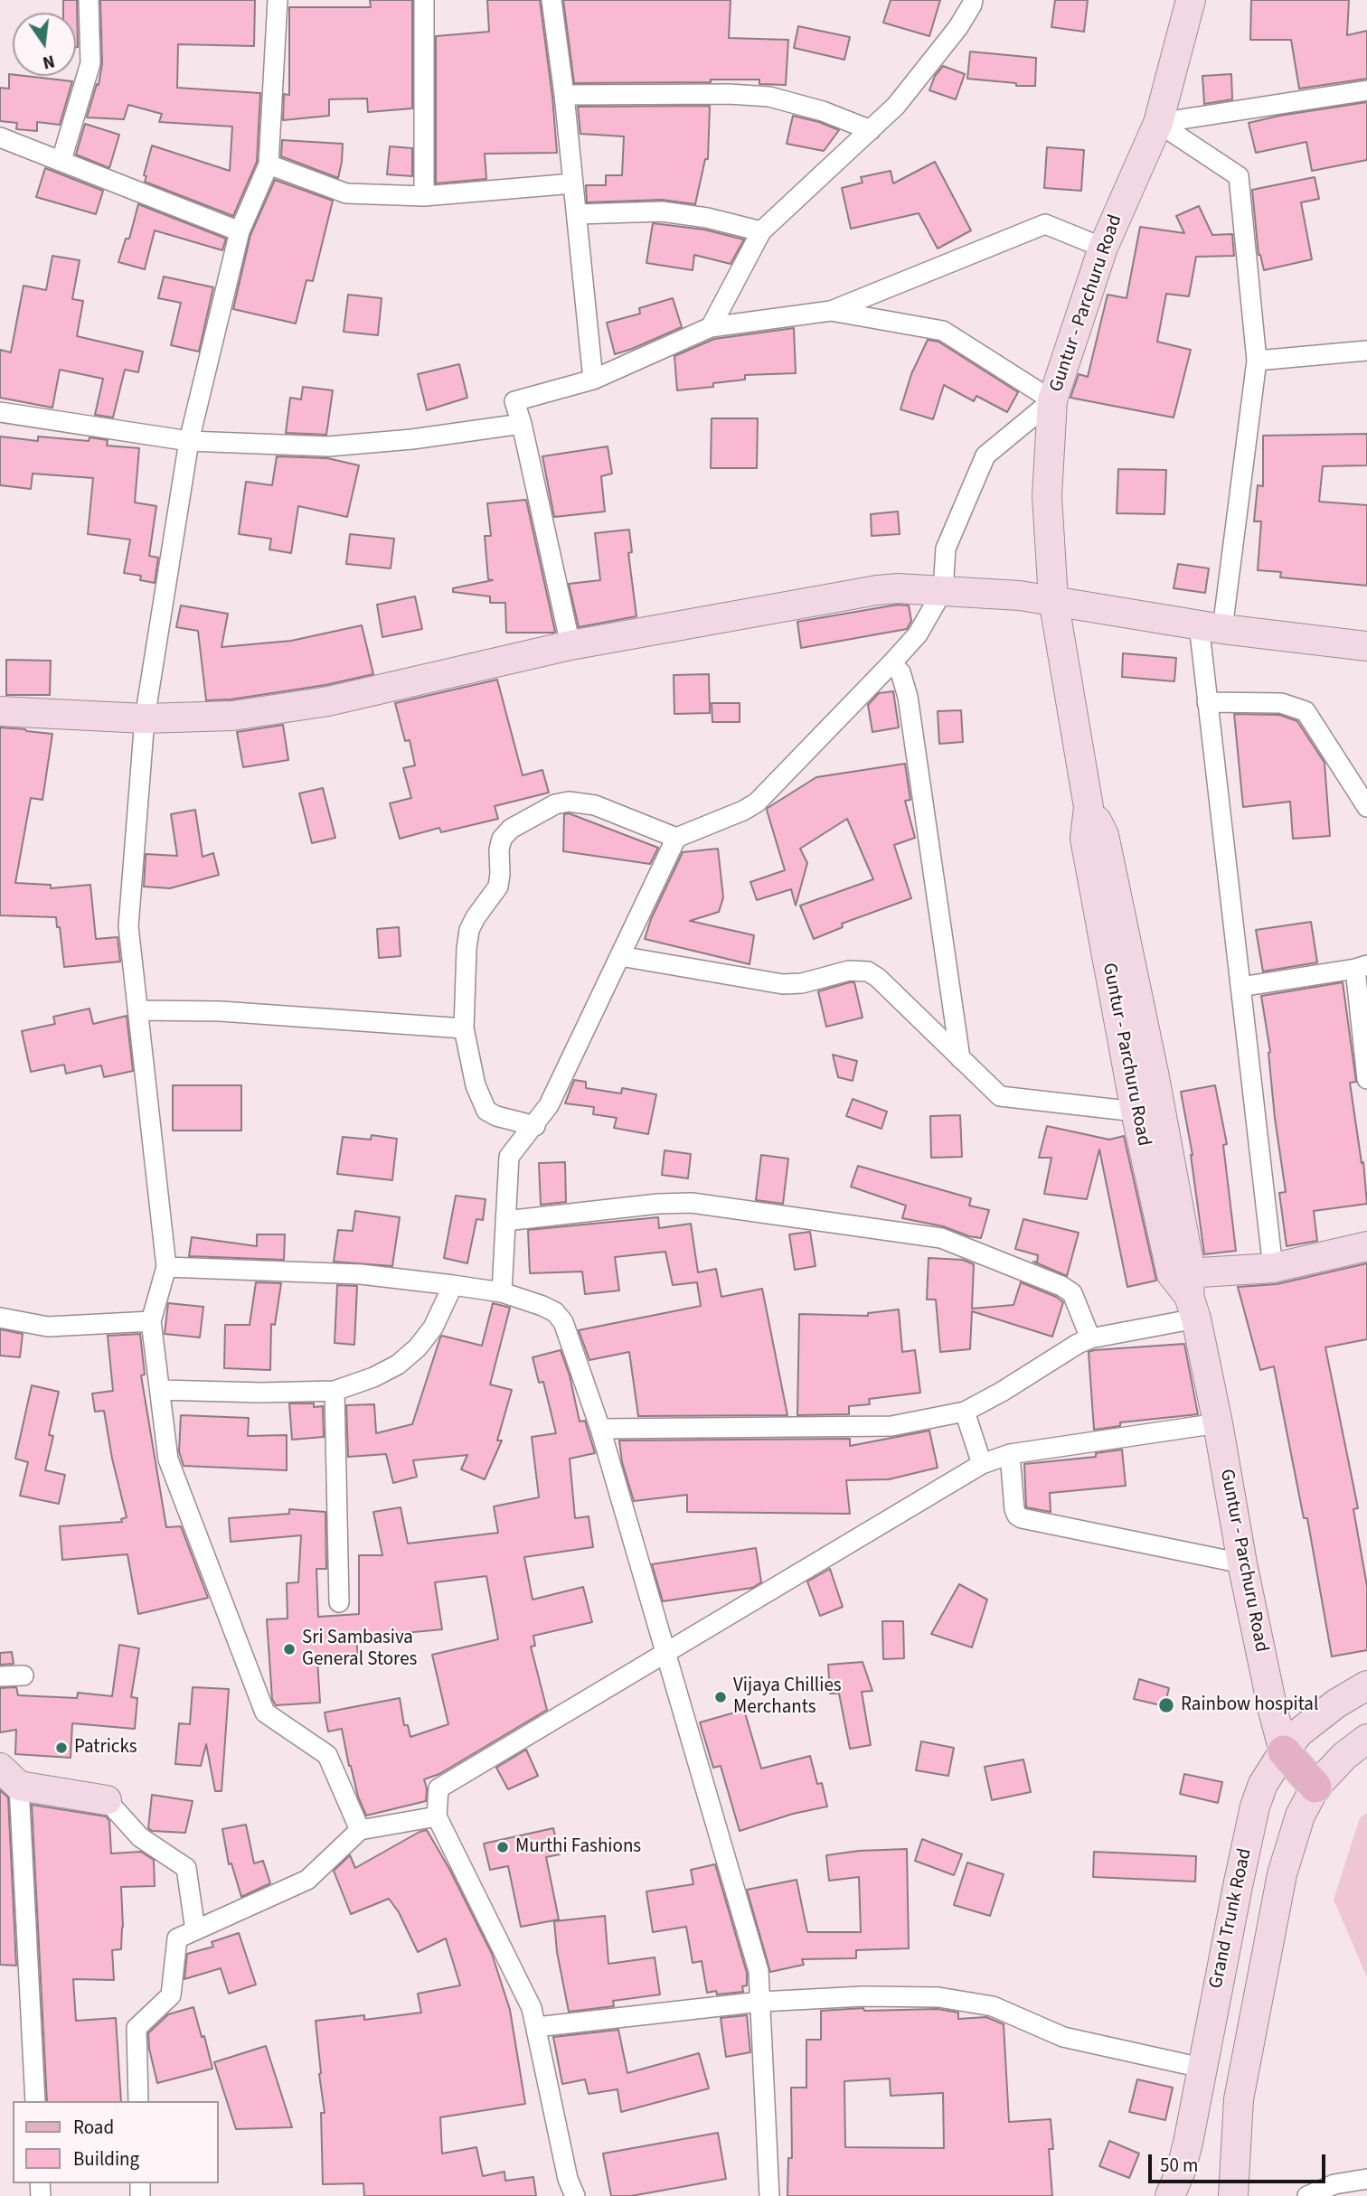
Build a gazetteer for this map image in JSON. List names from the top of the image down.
{
  "streets": {
    "street": ["Guntur - Parchuru Road", "Grand Trunk Road"]
  },
  "crossings": [
    ["Guntur - Parchuru Road", "Grand Trunk Road"]
  ],
  "places": [
    "Sri Sambasiva General Stores",
    "Vijaya Chillies Merchants",
    "Rainbow hospital",
    "Patricks",
    "Murthi Fashions"
  ],
  "legend": ["Road", "Building"],
  "scale_bar": "50 m",
  "north": "bottom"
}
